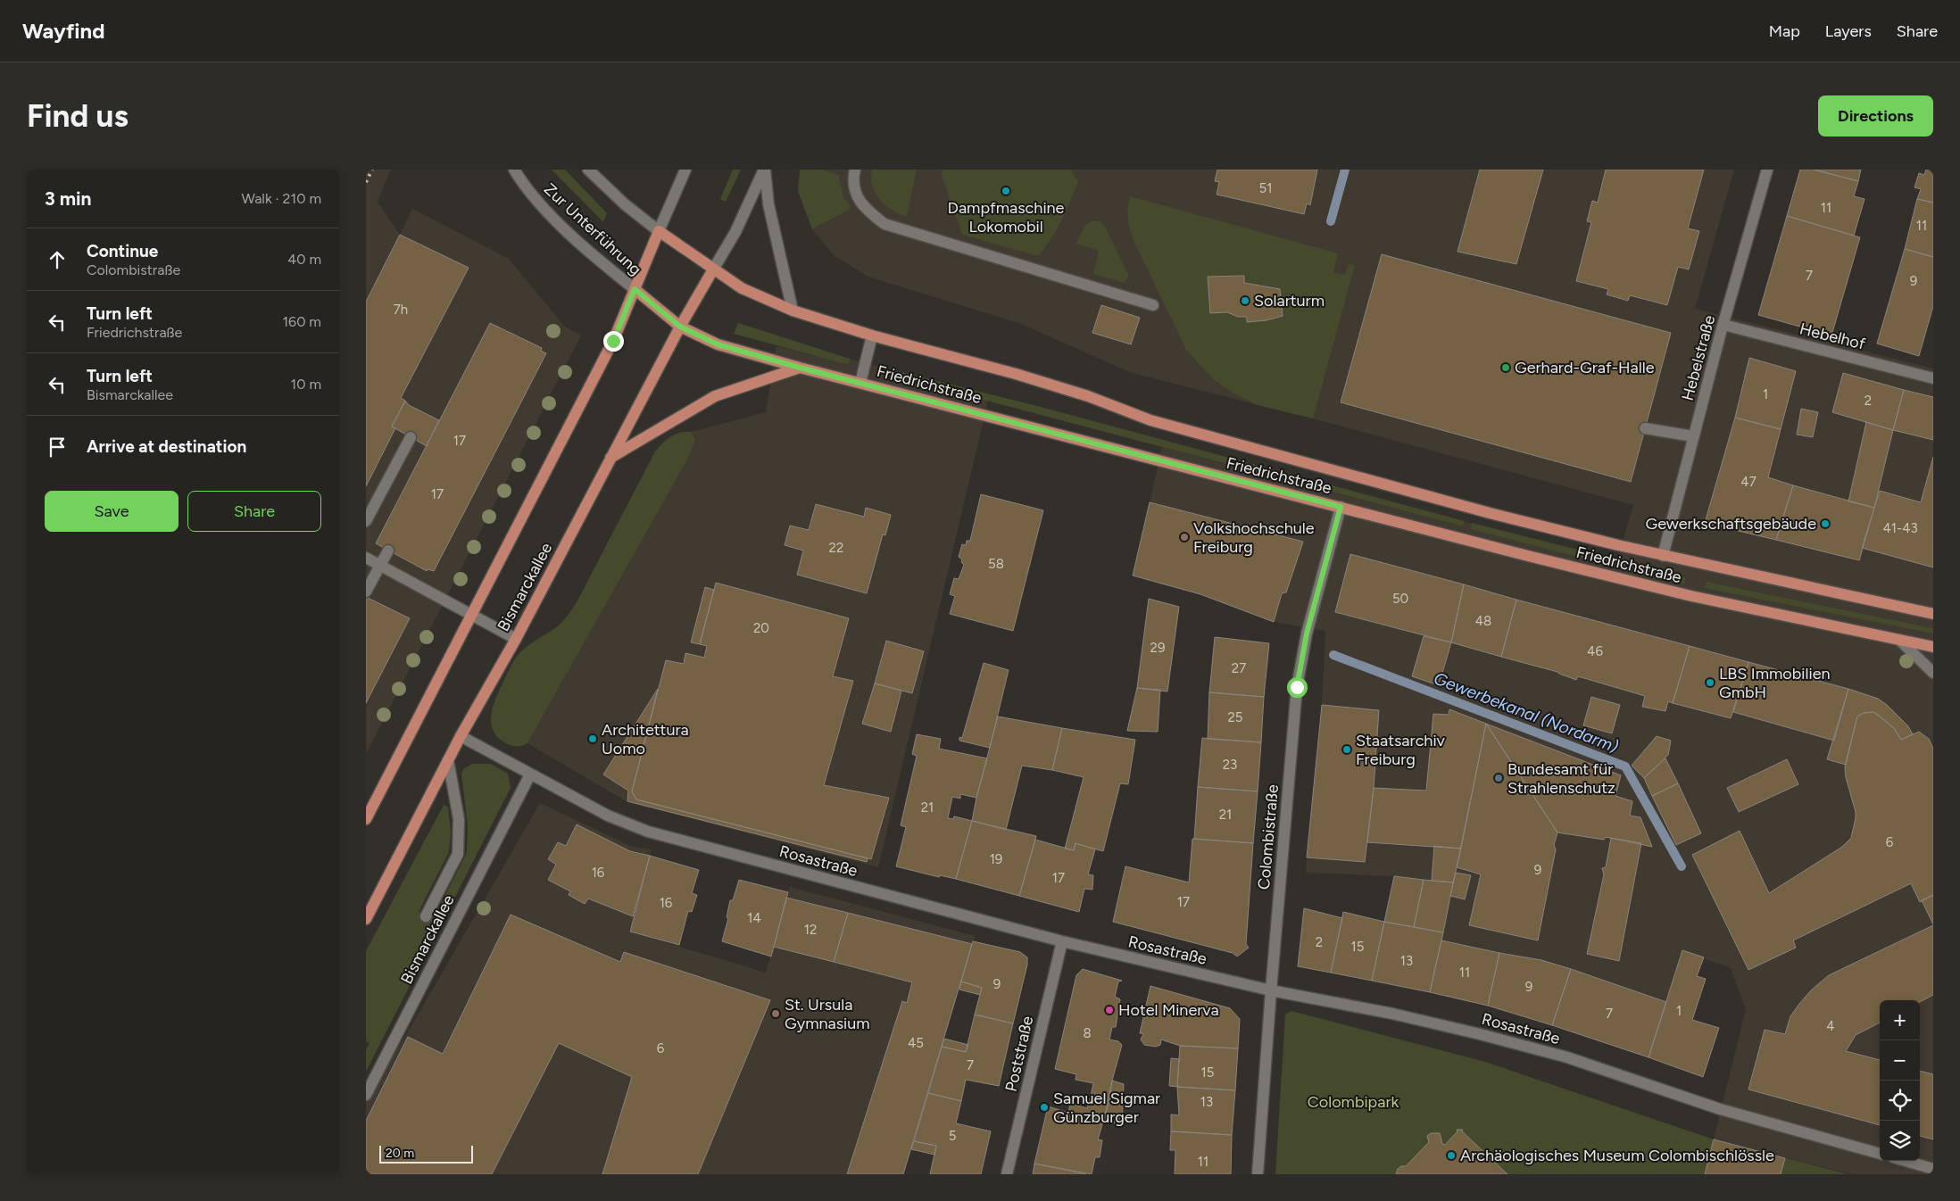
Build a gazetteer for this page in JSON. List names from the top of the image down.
{
  "streets": {
    "main road": ["Friedrichstraße", "Bismarckallee"],
    "street": [
      "Zur Unterführung",
      "Hebelhof",
      "Hebelstraße",
      "Colombistraße",
      "Rosastraße",
      "Poststraße"
    ]
  },
  "crossings": [
    ["Zur Unterführung", "Friedrichstraße"],
    ["Hebelhof", "Hebelstraße"],
    ["Hebelstraße", "Friedrichstraße"],
    ["Friedrichstraße", "Bismarckallee"],
    ["Friedrichstraße", "Colombistraße"],
    ["Bismarckallee", "Rosastraße"],
    ["Colombistraße", "Rosastraße"],
    ["Rosastraße", "Poststraße"]
  ],
  "water": ["Gewerbekanal (Nordarm)"],
  "parks": ["Colombipark"],
  "places": [
    "Dampfmaschine Lokomobil",
    "Solarturm",
    "Gerhard-Graf-Halle",
    "Gewerkschaftsgebäude",
    "Volkshochschule Freiburg",
    "LBS Immobilien GmbH",
    "Architettura Uomo",
    "Staatsarchiv Freiburg",
    "Bundesamt für Strahlenschutz",
    "Hotel Minerva",
    "St. Ursula Gymnasium",
    "Samuel Sigmar Günzburger",
    "Archäologisches Museum Colombischlössle"
  ],
  "house_numbers": [
    "51",
    "11",
    "11",
    "7",
    "9",
    "7h",
    "1",
    "2",
    "17",
    "47",
    "17",
    "41-43",
    "22",
    "58",
    "50",
    "48",
    "20",
    "29",
    "46",
    "27",
    "25",
    "23",
    "21",
    "21",
    "6",
    "19",
    "9",
    "16",
    "17",
    "17",
    "16",
    "14",
    "12",
    "2",
    "15",
    "13",
    "11",
    "9",
    "9",
    "1",
    "7",
    "4",
    "8",
    "45",
    "6",
    "7",
    "15",
    "13",
    "5",
    "11"
  ],
  "scale_bar": "20 m",
  "page": {
    "header": "Wayfind",
    "nav": ["Map", "Layers", "Share"],
    "buttons": [
      "Directions",
      ["Save", "Share"]
    ],
    "title": "Find us",
    "heading": ["3 min", "Walk · 210 m"],
    "list": [
      ["Continue", "Colombistraße", "40 m"],
      ["Turn left", "Friedrichstraße", "160 m"],
      ["Turn left", "Bismarckallee", "10 m"],
      "Arrive at destination"
    ],
    "map_buttons": ["+", "−"],
    "scale": "20 m"
  }
}
